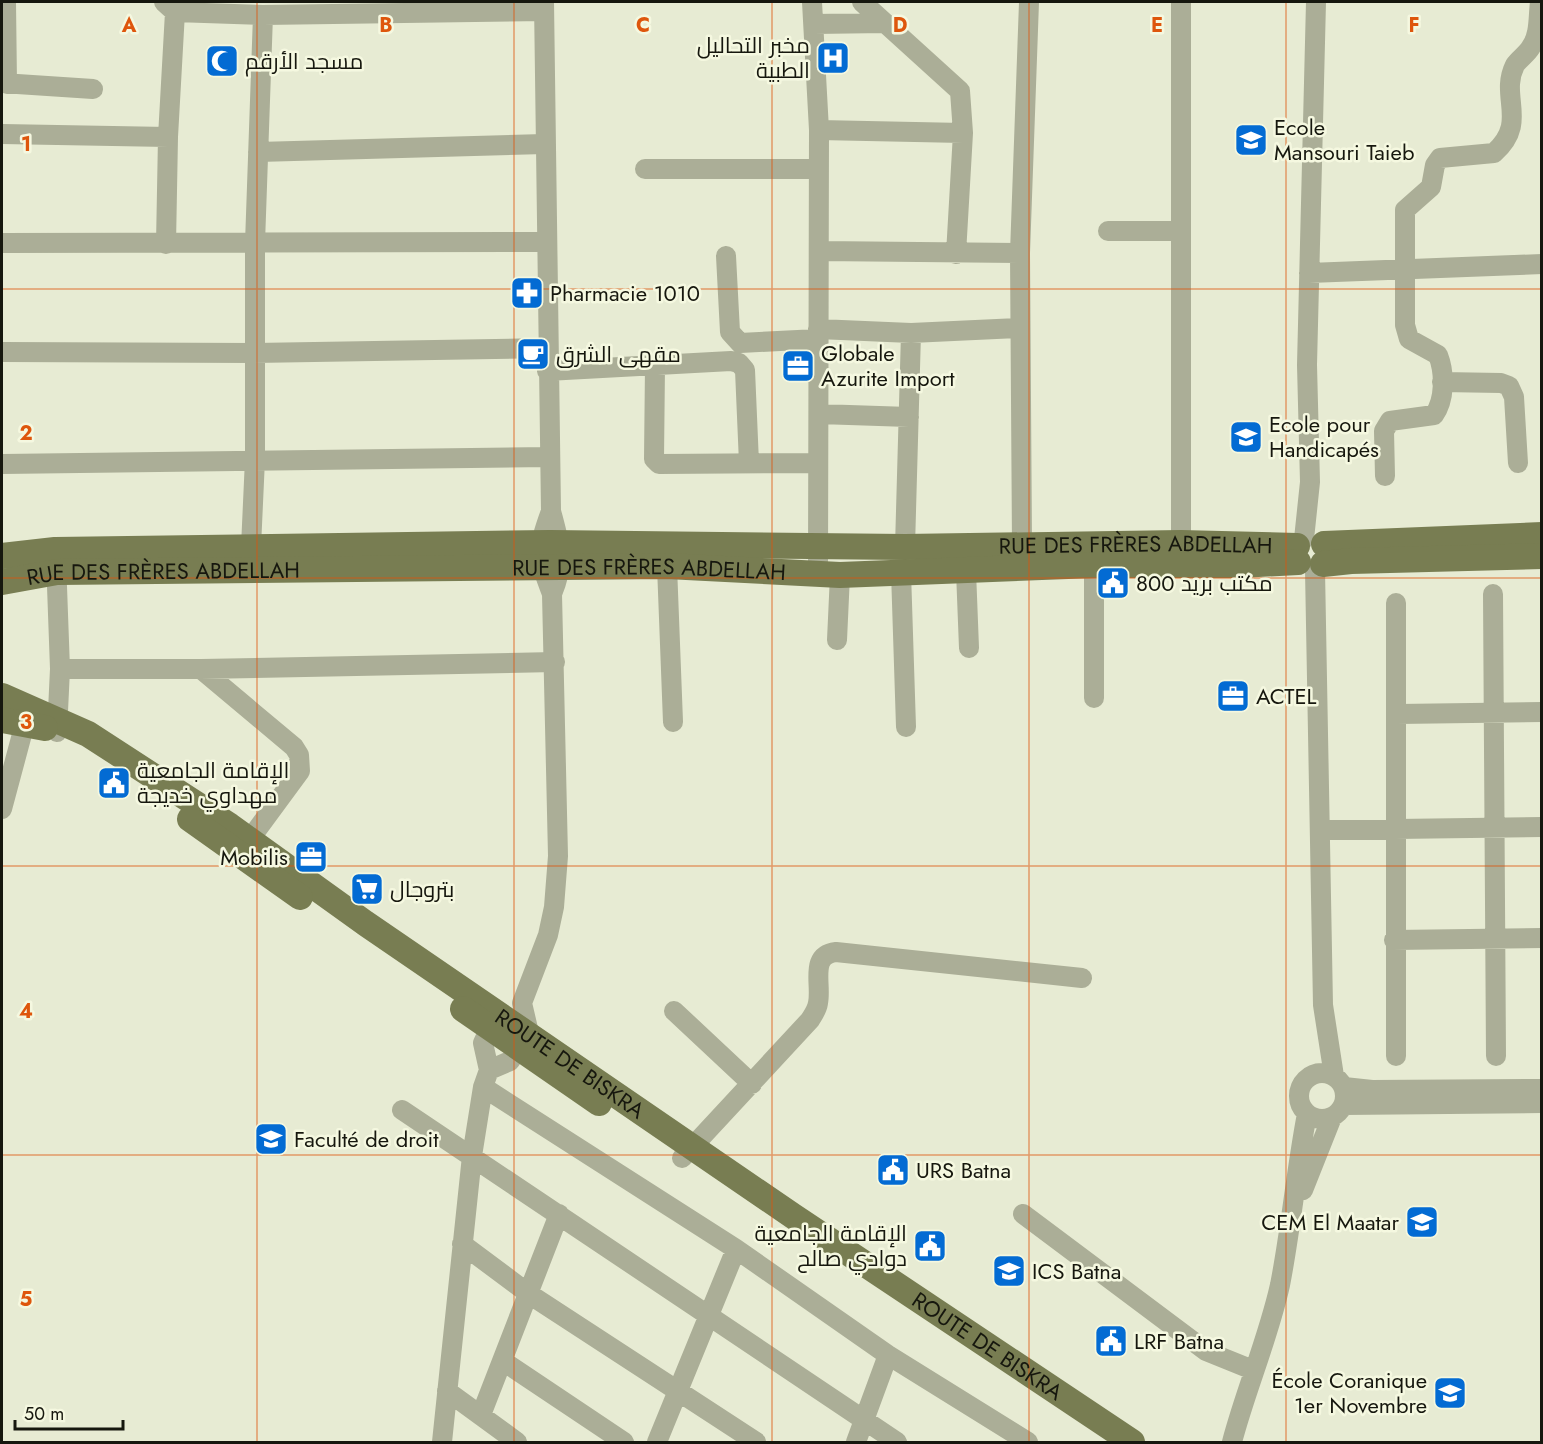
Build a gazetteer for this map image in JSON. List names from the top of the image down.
{
  "streets": {
    "main road": ["RUE DES FRÈRES ABDELLAH", "ROUTE DE BISKRA"]
  },
  "places": {
    "hospital": ["مخبر التحاليل الطبية"],
    "mosque": ["مسجد الأرقم"],
    "school or university": [
      "Ecole Mansouri Taieb",
      "Ecole pour Handicapés",
      "Faculté de droit",
      "CEM El Maatar",
      "ICS Batna",
      "École Coranique 1er Novembre"
    ],
    "pharmacy": ["Pharmacie 1010"],
    "cafe": ["مقهى الشرق"],
    "office": ["Globale Azurite Import", "ACTEL", "Mobilis"],
    "public building": [
      "مكتب بريد 800",
      "الإقامة الجامعية مهداوي خديجة",
      "URS Batna",
      "الإقامة الجامعية دوادي صالح",
      "LRF Batna"
    ],
    "supermarket": ["بتروجال"]
  },
  "scale_bar": "50 m",
  "grid": {
    "columns": [
      "A",
      "B",
      "C",
      "D",
      "E",
      "F"
    ],
    "rows": [
      "1",
      "2",
      "3",
      "4",
      "5"
    ]
  }
}
